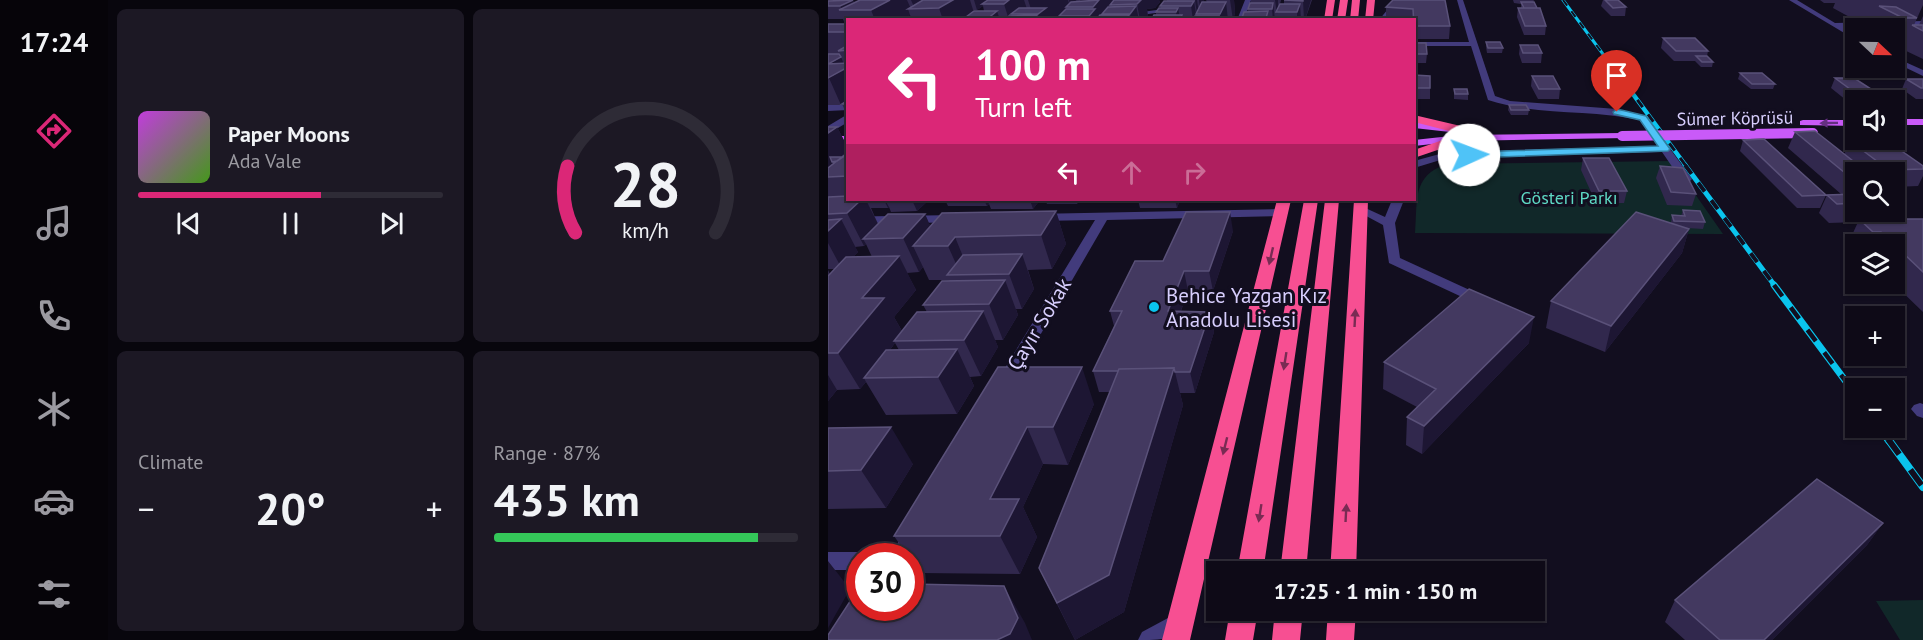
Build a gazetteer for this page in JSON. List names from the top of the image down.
{
  "streets": {
    "main road": ["Sümer Köprüsü"],
    "street": ["Çayır Sokak"]
  },
  "parks": ["Gösteri Parkı"],
  "places": ["Behice Yazgan Kız Anadolu Lisesi"],
  "north": "right",
  "page": {
    "tabs": "17:24",
    "map_buttons": ["+", "−"],
    "turn": ["100 m", "Turn left"],
    "song": ["Paper Moons", "Ada Vale"],
    "tile": [
      "Climate",
      ["Range · 87%", "435 km"]
    ],
    "heat": ["−", "20°", "+"],
    "limit": "30",
    "trip": "17:25 · 1 min · 150 m",
    "gauge": ["28", "km/h"]
  }
}
